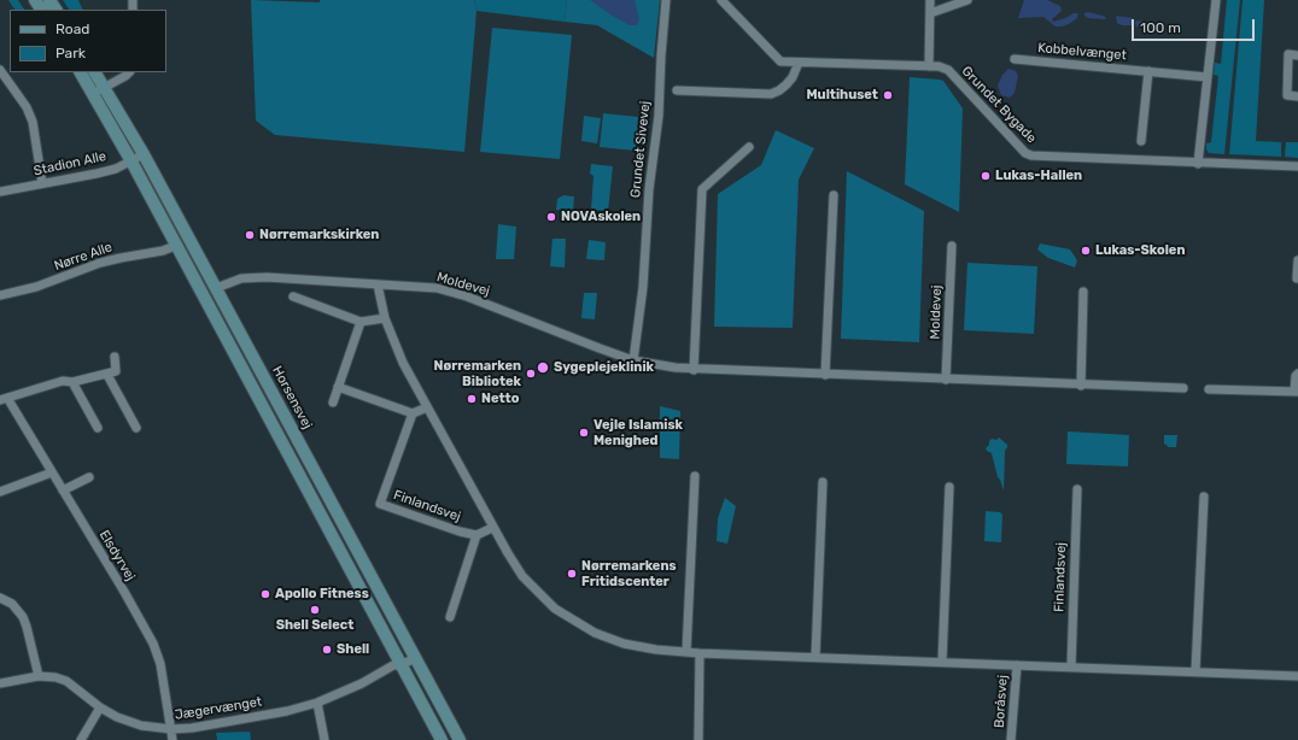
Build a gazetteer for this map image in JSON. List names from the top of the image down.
{
  "streets": {
    "main road": ["Horsensvej"],
    "street": [
      "Kobbelvænget",
      "Grundet Bygade",
      "Grundet Sivevej",
      "Stadion Alle",
      "Nørre Alle",
      "Moldevej",
      "Finlandsvej",
      "Elsdyrvej",
      "Boråsvej",
      "Jægervænget"
    ]
  },
  "crossings": [
    ["Grundet Sivevej", "Moldevej"],
    ["Stadion Alle", "Horsensvej"],
    ["Moldevej", "Horsensvej"],
    ["Moldevej", "Finlandsvej"],
    ["Horsensvej", "Jægervænget"],
    ["Finlandsvej", "Boråsvej"],
    ["Elsdyrvej", "Jægervænget"]
  ],
  "places": [
    "Multihuset",
    "Lukas-Hallen",
    "NOVAskolen",
    "Nørremarkskirken",
    "Lukas-Skolen",
    "Sygeplejeklinik",
    "Nørremarken Bibliotek",
    "Netto",
    "Vejle Islamisk Menighed",
    "Nørremarkens Fritidscenter",
    "Apollo Fitness",
    "Shell Select",
    "Shell"
  ],
  "legend": ["Road", "Park"],
  "scale_bar": "100 m"
}
